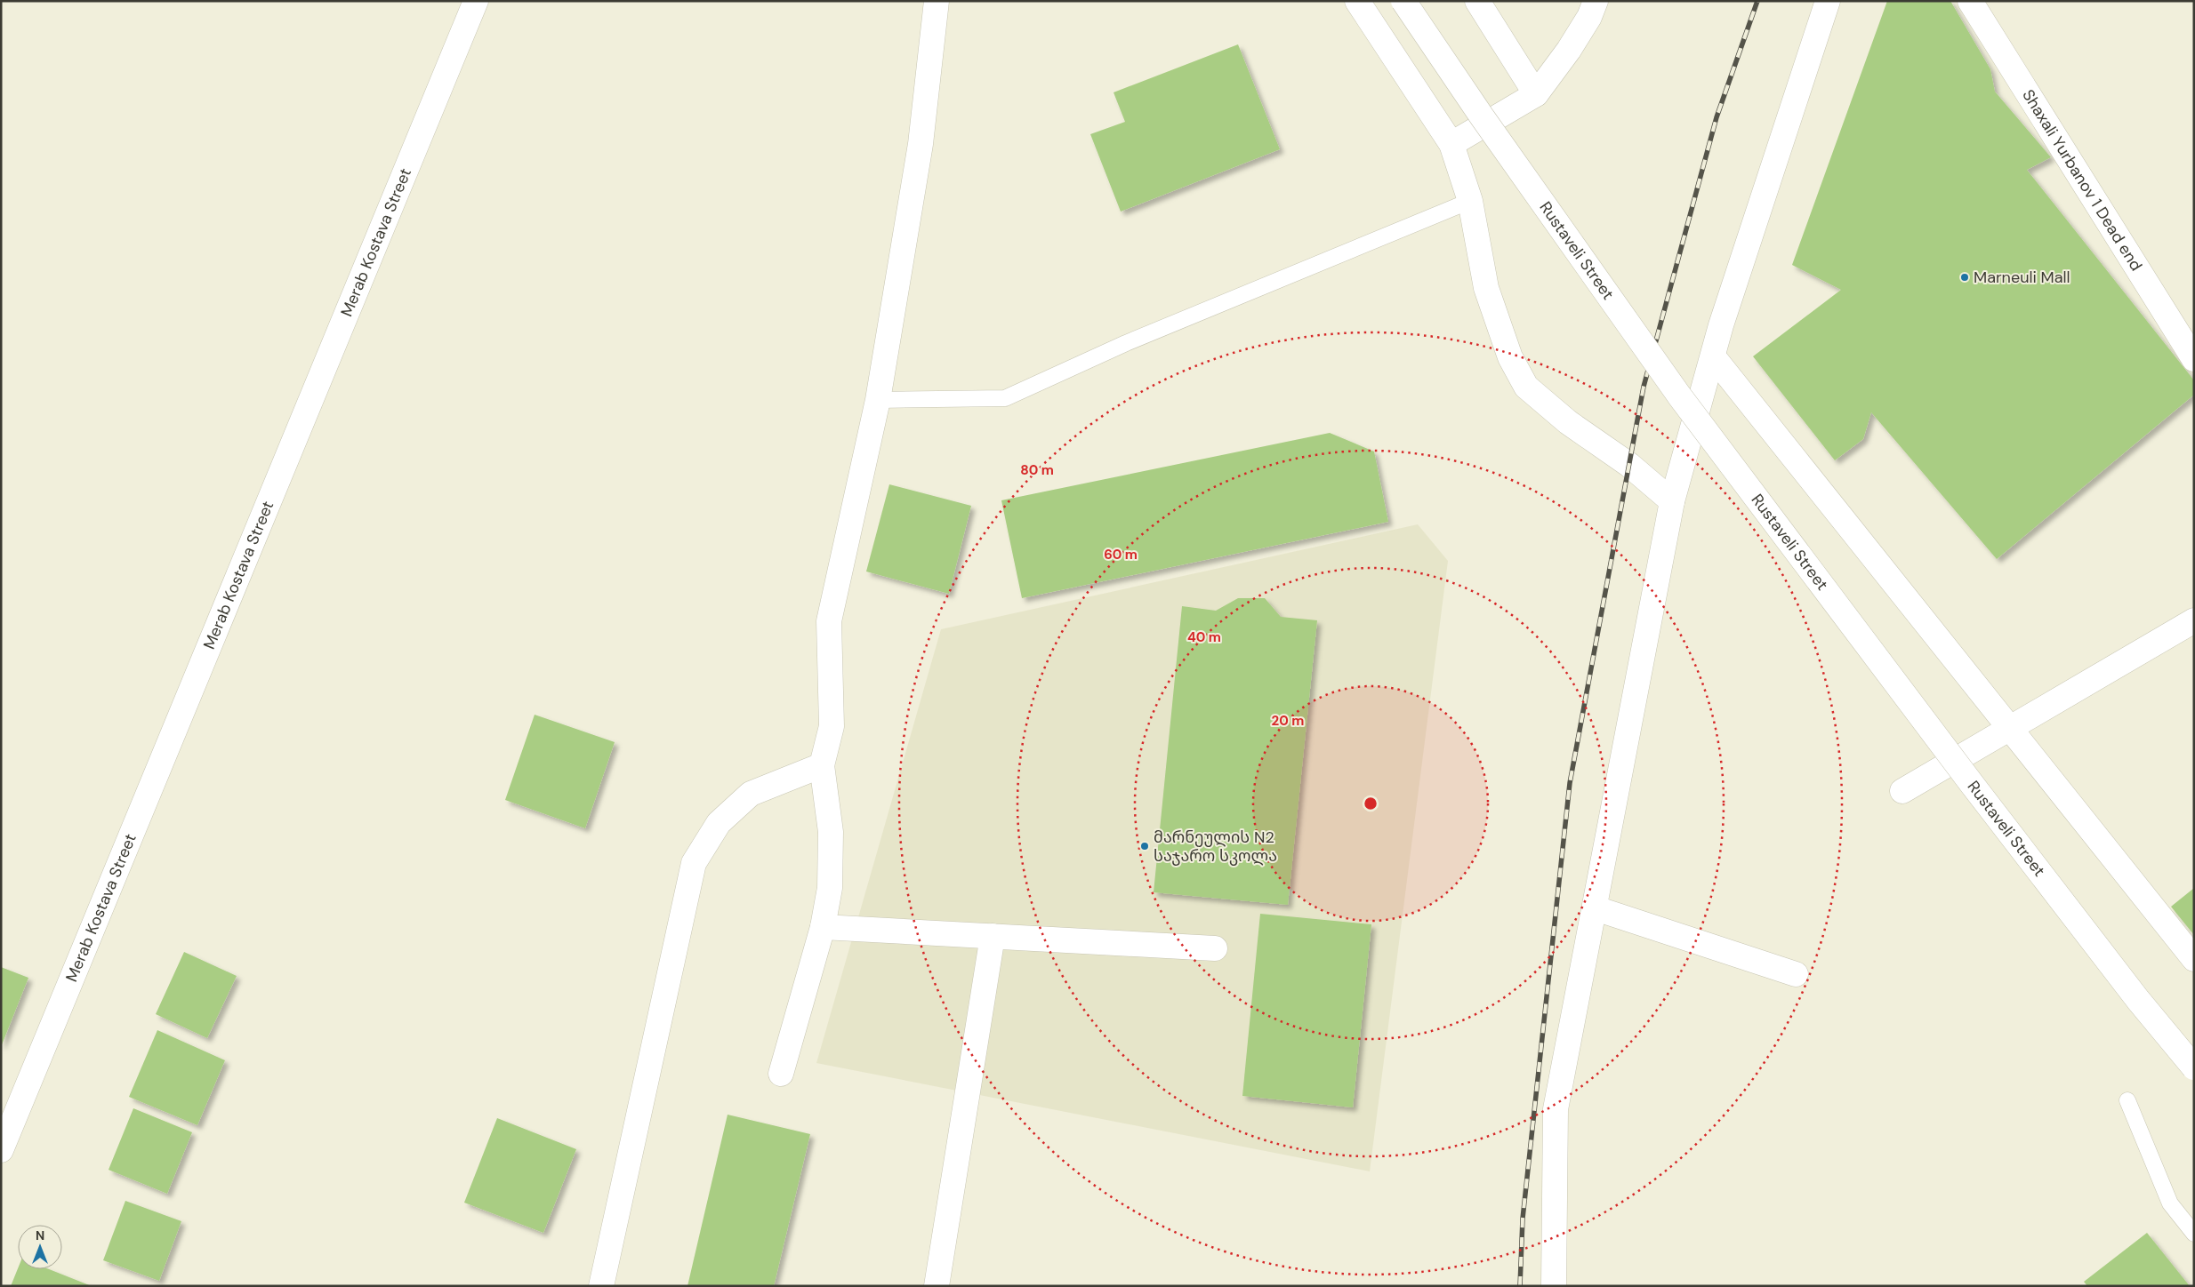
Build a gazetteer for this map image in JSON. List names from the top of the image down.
{
  "streets": {
    "main road": ["Shaxali Yurbanov 1 Dead end", "Merab Kostava Street", "Rustaveli Street"]
  },
  "places": ["Marneuli Mall", "მარნეულის N2 საჯარო სკოლა"],
  "north": "top",
  "rings": [
    "80 m",
    "60 m",
    "40 m",
    "20 m"
  ]
}
